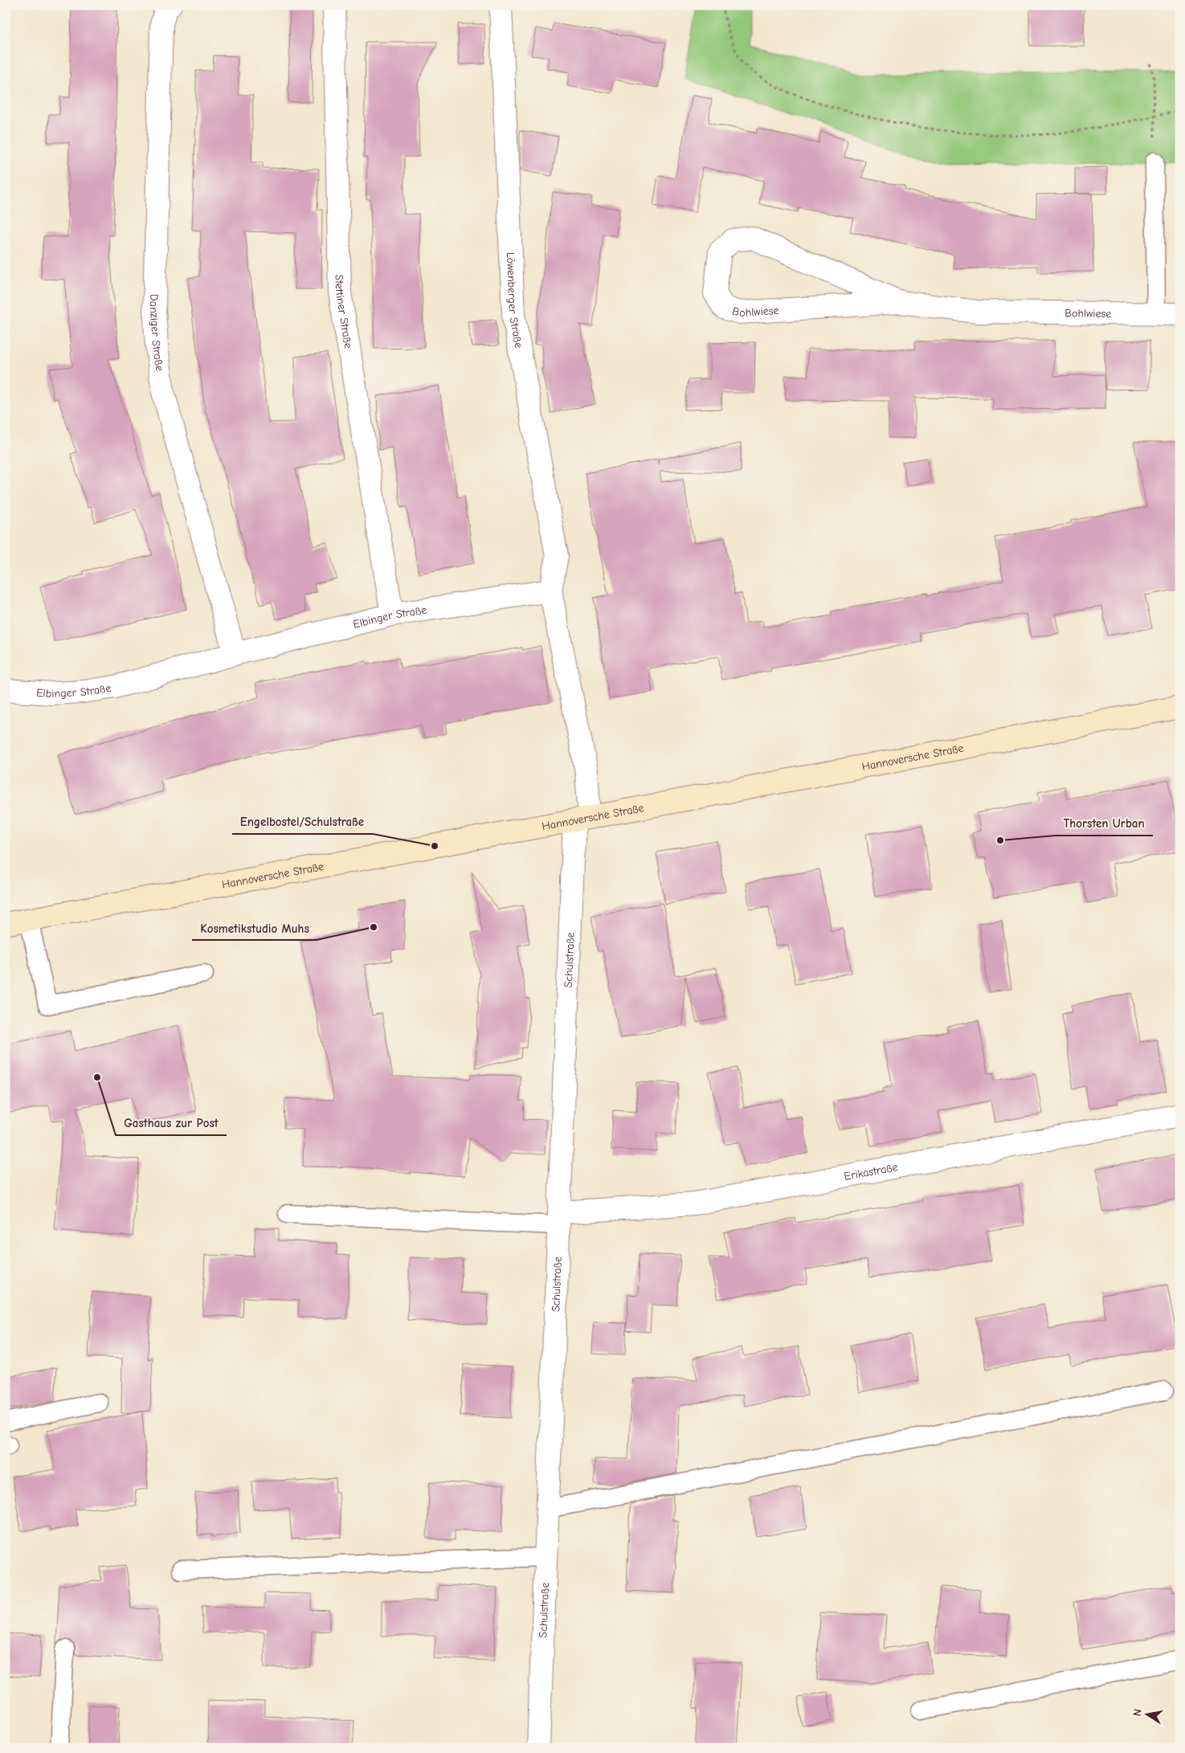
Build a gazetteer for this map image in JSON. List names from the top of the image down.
{
  "streets": {
    "street": [
      "Löwenberger Straße",
      "Bohlwiese",
      "Stettiner Straße",
      "Danziger Straße",
      "Elbinger Straße",
      "Hannoversche Straße",
      "Schulstraße",
      "Erikastraße"
    ]
  },
  "crossings": [
    ["Löwenberger Straße", "Elbinger Straße"],
    ["Stettiner Straße", "Elbinger Straße"],
    ["Danziger Straße", "Elbinger Straße"],
    ["Hannoversche Straße", "Schulstraße"],
    ["Schulstraße", "Erikastraße"]
  ],
  "places": [
    "Thorsten Urban",
    "Engelbostel/Schulstraße",
    "Kosmetikstudio Muhs",
    "Gasthaus zur Post"
  ],
  "north": "left"
}
